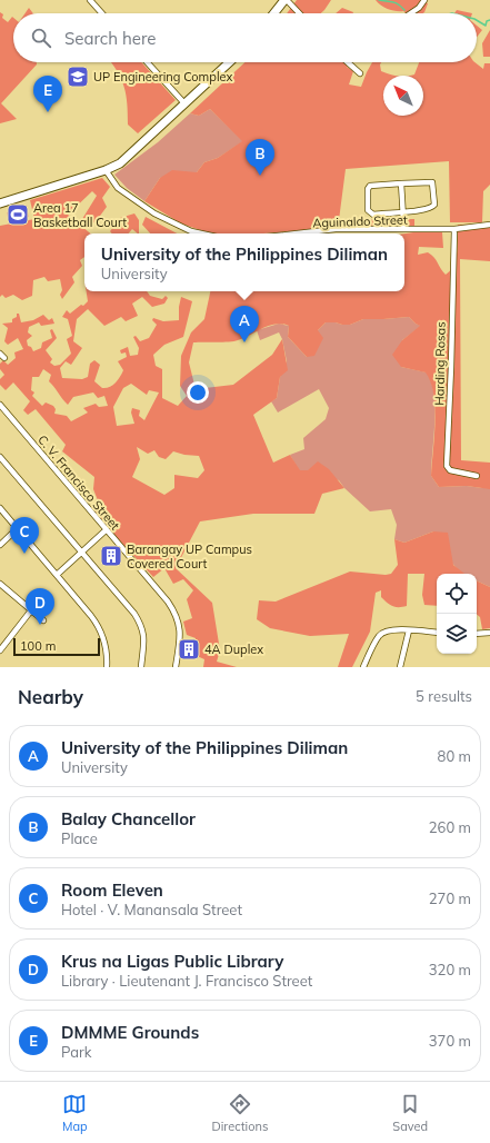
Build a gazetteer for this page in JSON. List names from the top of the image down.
{
  "streets": {
    "street": ["Aguinaldo Street", "Harding Rosas", "C. V. Francisco Street"]
  },
  "crossings": [
    ["Aguinaldo Street", "Harding Rosas"]
  ],
  "places": {
    "school or university": ["UP Engineering Complex"],
    "sports": ["Area 17 Basketball Court"],
    "building": ["Barangay UP Campus Covered Court", "4A Duplex"]
  },
  "scale_bar": "100 m",
  "north": "top left",
  "page": {
    "search": "Search here",
    "pins": [
      "E",
      "B",
      "A",
      "C",
      "D"
    ],
    "popup": ["University of the Philippines Diliman", "University"],
    "scale": "100 m",
    "heading": ["Nearby", "5 results"],
    "list": [
      {
        "mark": "A",
        "name": "University of the Philippines Diliman",
        "note": "University",
        "value": "80 m"
      },
      {
        "mark": "B",
        "name": "Balay Chancellor",
        "note": "Place",
        "value": "260 m"
      },
      {
        "mark": "C",
        "name": "Room Eleven",
        "note": "Hotel · V. Manansala Street",
        "value": "270 m"
      },
      {
        "mark": "D",
        "name": "Krus na Ligas Public Library",
        "note": "Library · Lieutenant J. Francisco Street",
        "value": "320 m"
      },
      {
        "mark": "E",
        "name": "DMMME Grounds",
        "note": "Park",
        "value": "370 m"
      }
    ],
    "nav": ["Map", "Directions", "Saved"]
  }
}
